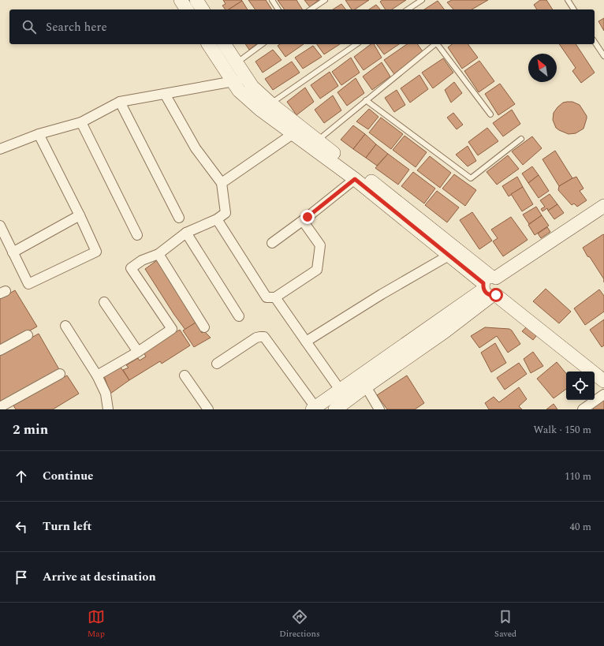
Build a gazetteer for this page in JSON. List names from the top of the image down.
{
  "north": "top left",
  "page": {
    "search": "Search here",
    "heading": ["2 min", "Walk · 150 m"],
    "list": [
      ["Continue", "110 m"],
      ["Turn left", "40 m"],
      "Arrive at destination"
    ],
    "nav": ["Map", "Directions", "Saved"]
  }
}
